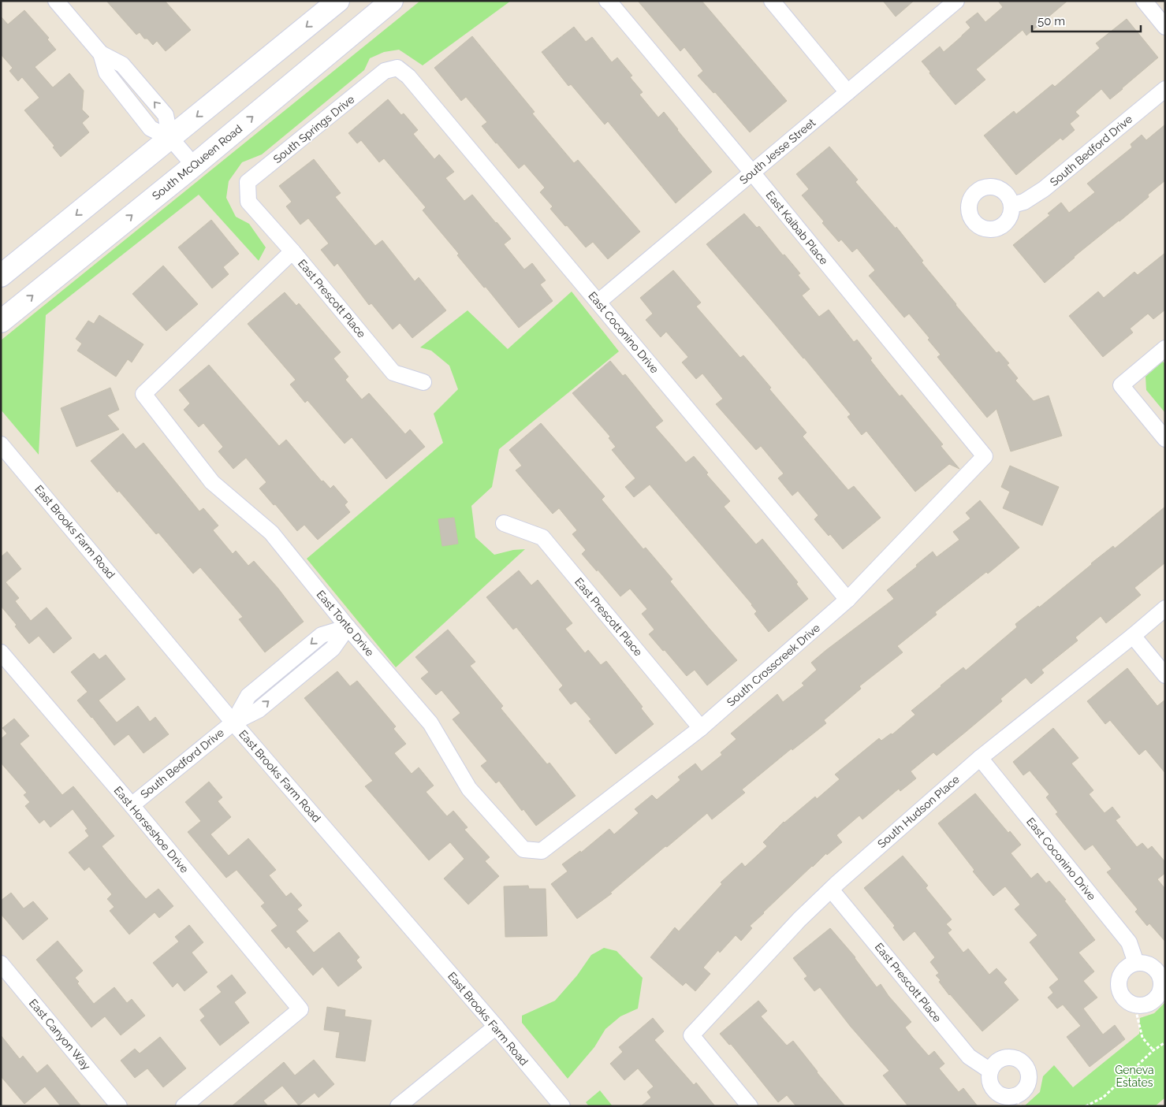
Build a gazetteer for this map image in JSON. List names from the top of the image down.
{
  "streets": {
    "main road": ["South McQueen Road"],
    "street": [
      "South Springs Drive",
      "South Bedford Drive",
      "South Jesse Street",
      "East Kaibab Place",
      "East Prescott Place",
      "East Coconino Drive",
      "East Brooks Farm Road",
      "East Tonto Drive",
      "South Crosscreek Drive",
      "South Hudson Place",
      "East Horseshoe Drive",
      "East Canyon Way"
    ]
  },
  "crossings": [
    ["South Springs Drive", "East Prescott Place"],
    ["South Springs Drive", "East Coconino Drive"],
    ["South Bedford Drive", "East Brooks Farm Road"],
    ["South Bedford Drive", "East Tonto Drive"],
    ["South Bedford Drive", "East Horseshoe Drive"],
    ["South Jesse Street", "East Kaibab Place"],
    ["South Jesse Street", "East Coconino Drive"],
    ["East Kaibab Place", "South Crosscreek Drive"],
    ["East Prescott Place", "East Tonto Drive"],
    ["East Prescott Place", "South Crosscreek Drive"],
    ["East Prescott Place", "South Hudson Place"],
    ["East Coconino Drive", "South Crosscreek Drive"],
    ["East Coconino Drive", "South Hudson Place"],
    ["East Tonto Drive", "South Crosscreek Drive"]
  ],
  "parks": ["Geneva Estates"],
  "scale_bar": "50 m"
}
